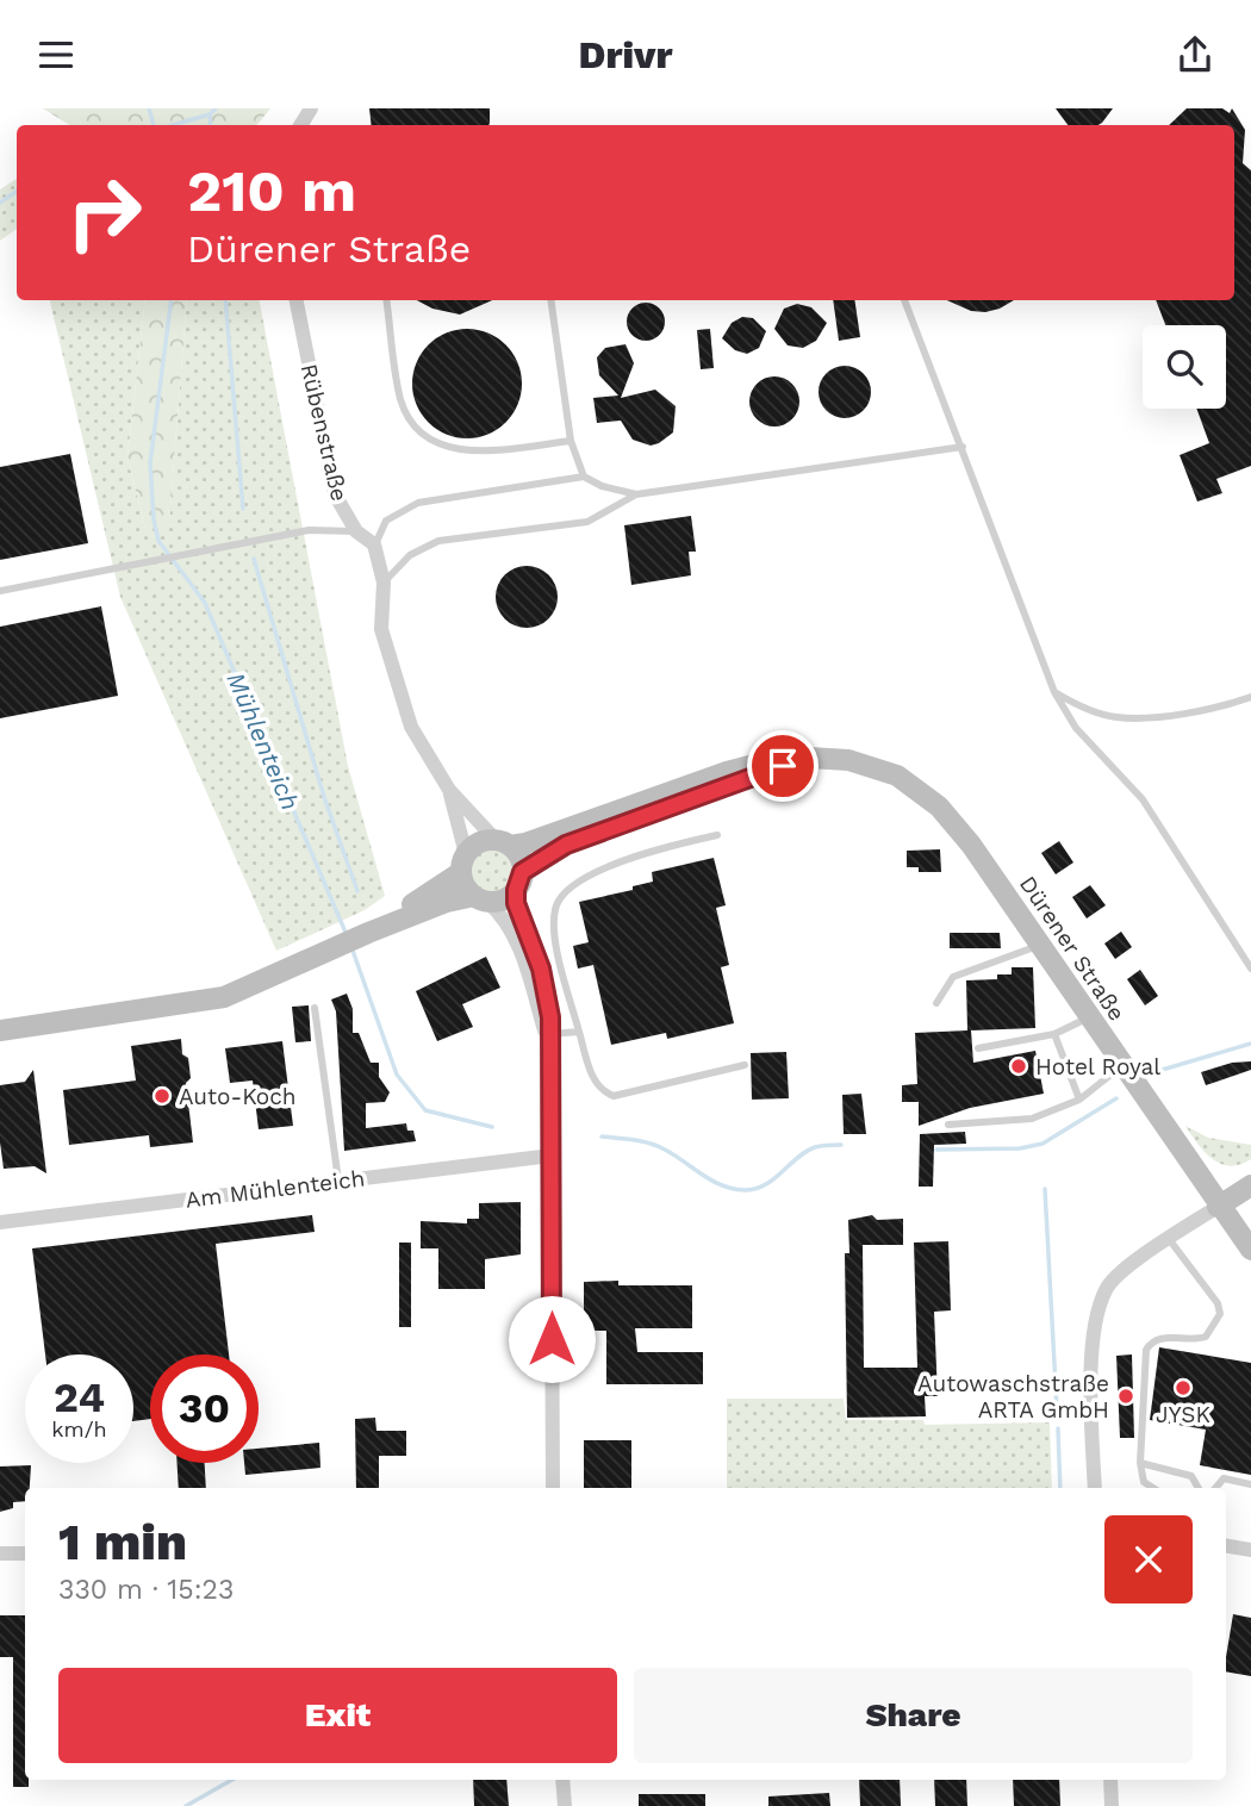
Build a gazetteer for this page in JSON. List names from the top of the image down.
{
  "streets": {
    "main road": ["Dürener Straße"],
    "street": ["Rübenstraße", "Am Mühlenteich"]
  },
  "water": ["Mühlenteich"],
  "places": [
    "Hotel Royal",
    "Auto-Koch",
    "JYSK",
    "Autowaschstraße ARTA GmbH"
  ],
  "page": {
    "header": "Drivr",
    "turn": ["210 m", "Dürener Straße"],
    "speed": "24 km/h",
    "limit": "30",
    "heading": ["1 min", "330 m · 15:23"],
    "buttons": ["Exit", "Share"]
  }
}
